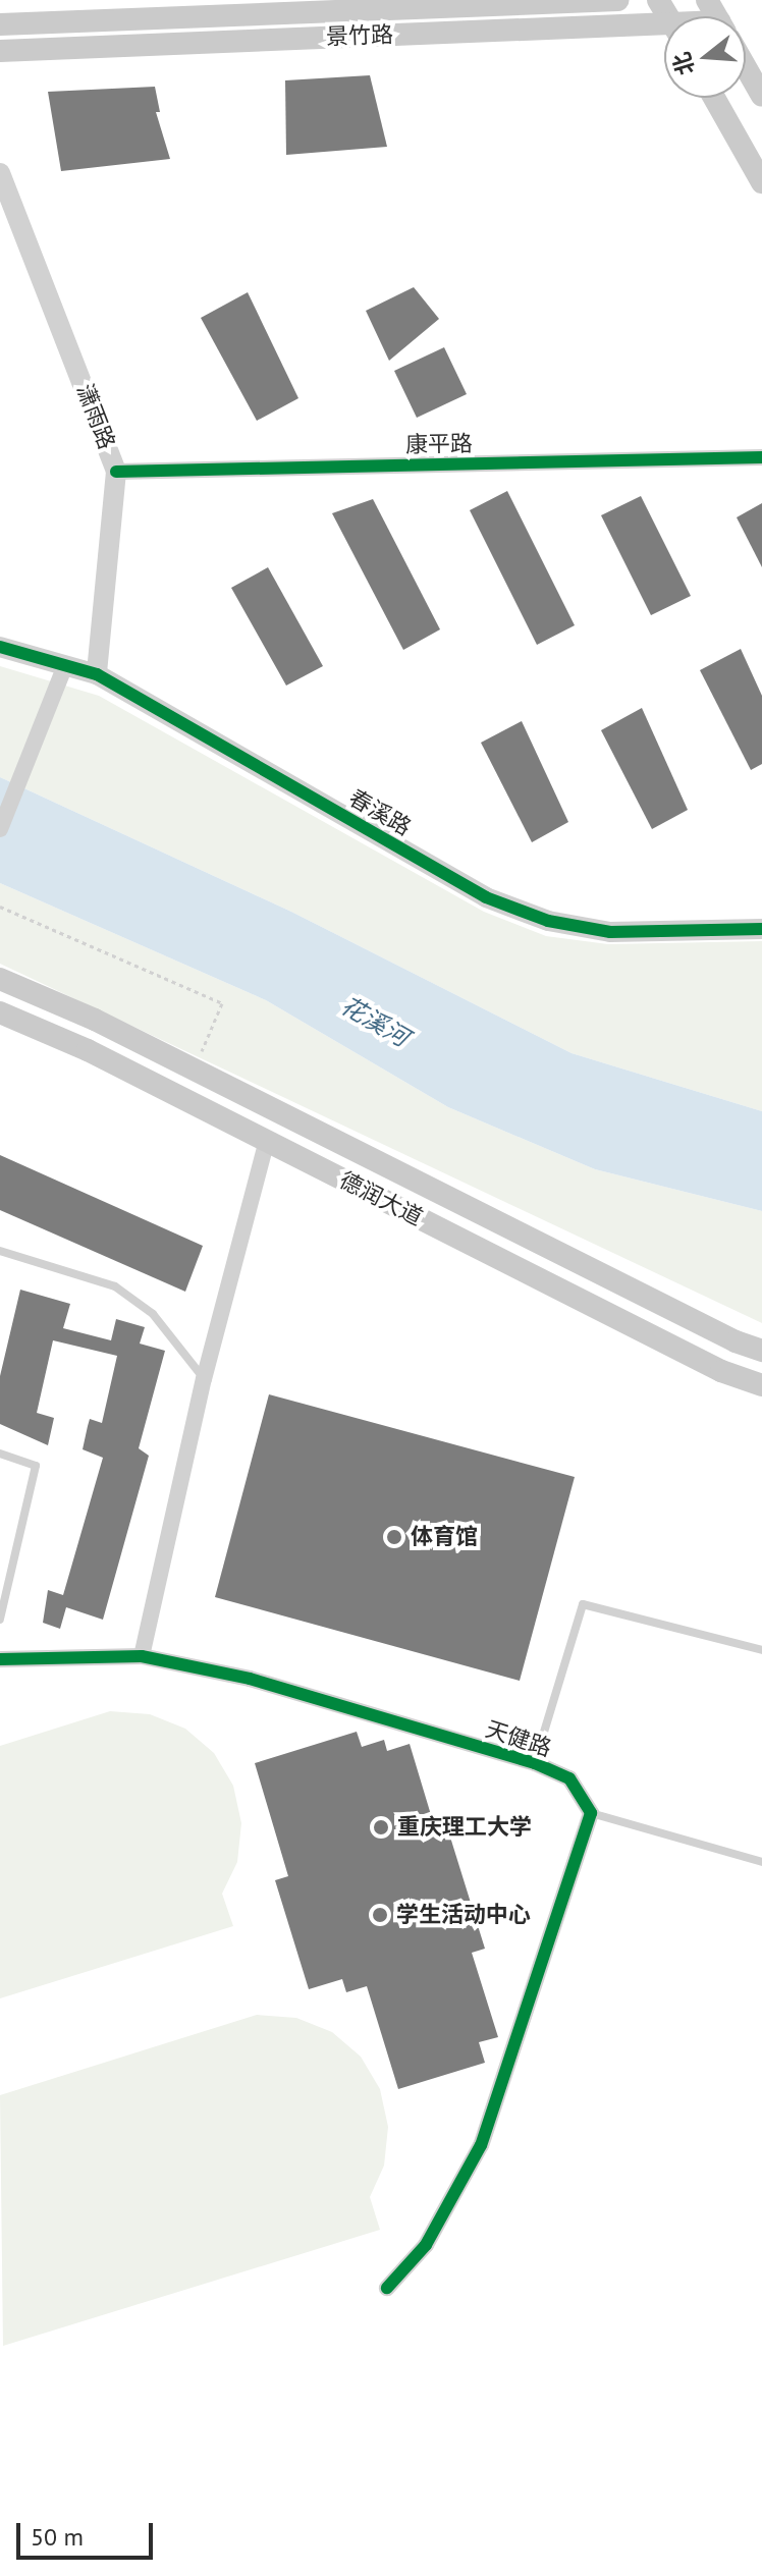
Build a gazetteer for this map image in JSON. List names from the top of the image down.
{
  "streets": {
    "main road": ["景竹路", "德润大道"],
    "street": [
      "潇雨路",
      "康平路",
      "春溪路",
      "天健路"
    ]
  },
  "crossings": [
    ["潇雨路", "康平路"],
    ["潇雨路", "春溪路"]
  ],
  "water": ["花溪河"],
  "places": ["体育馆", "重庆理工大学", "学生活动中心"],
  "scale_bar": "50 m",
  "north": "left"
}
